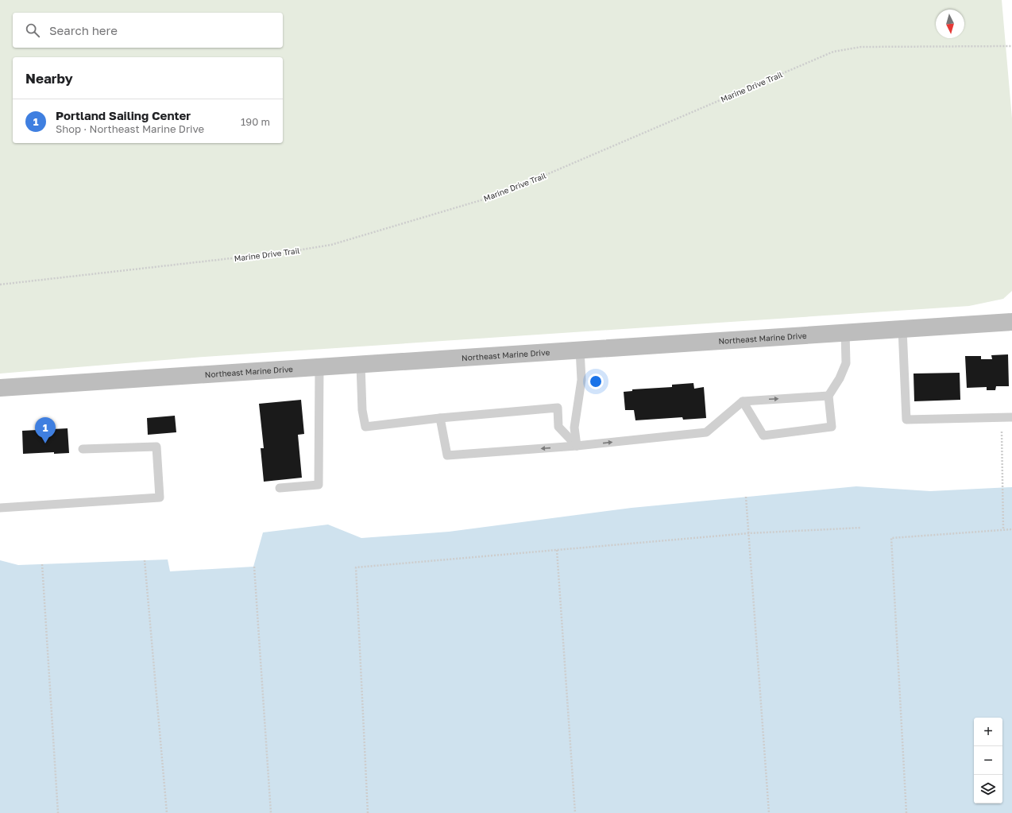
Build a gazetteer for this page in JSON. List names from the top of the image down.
{
  "streets": {
    "main road": ["Northeast Marine Drive"],
    "path": ["Marine Drive Trail"]
  },
  "north": "bottom",
  "page": {
    "search": "Search here",
    "heading": "Nearby",
    "list": [
      {
        "mark": "1",
        "name": "Portland Sailing Center",
        "note": "Shop · Northeast Marine Drive",
        "value": "190 m"
      }
    ],
    "pins": "1",
    "map_buttons": ["+", "−"]
  }
}
